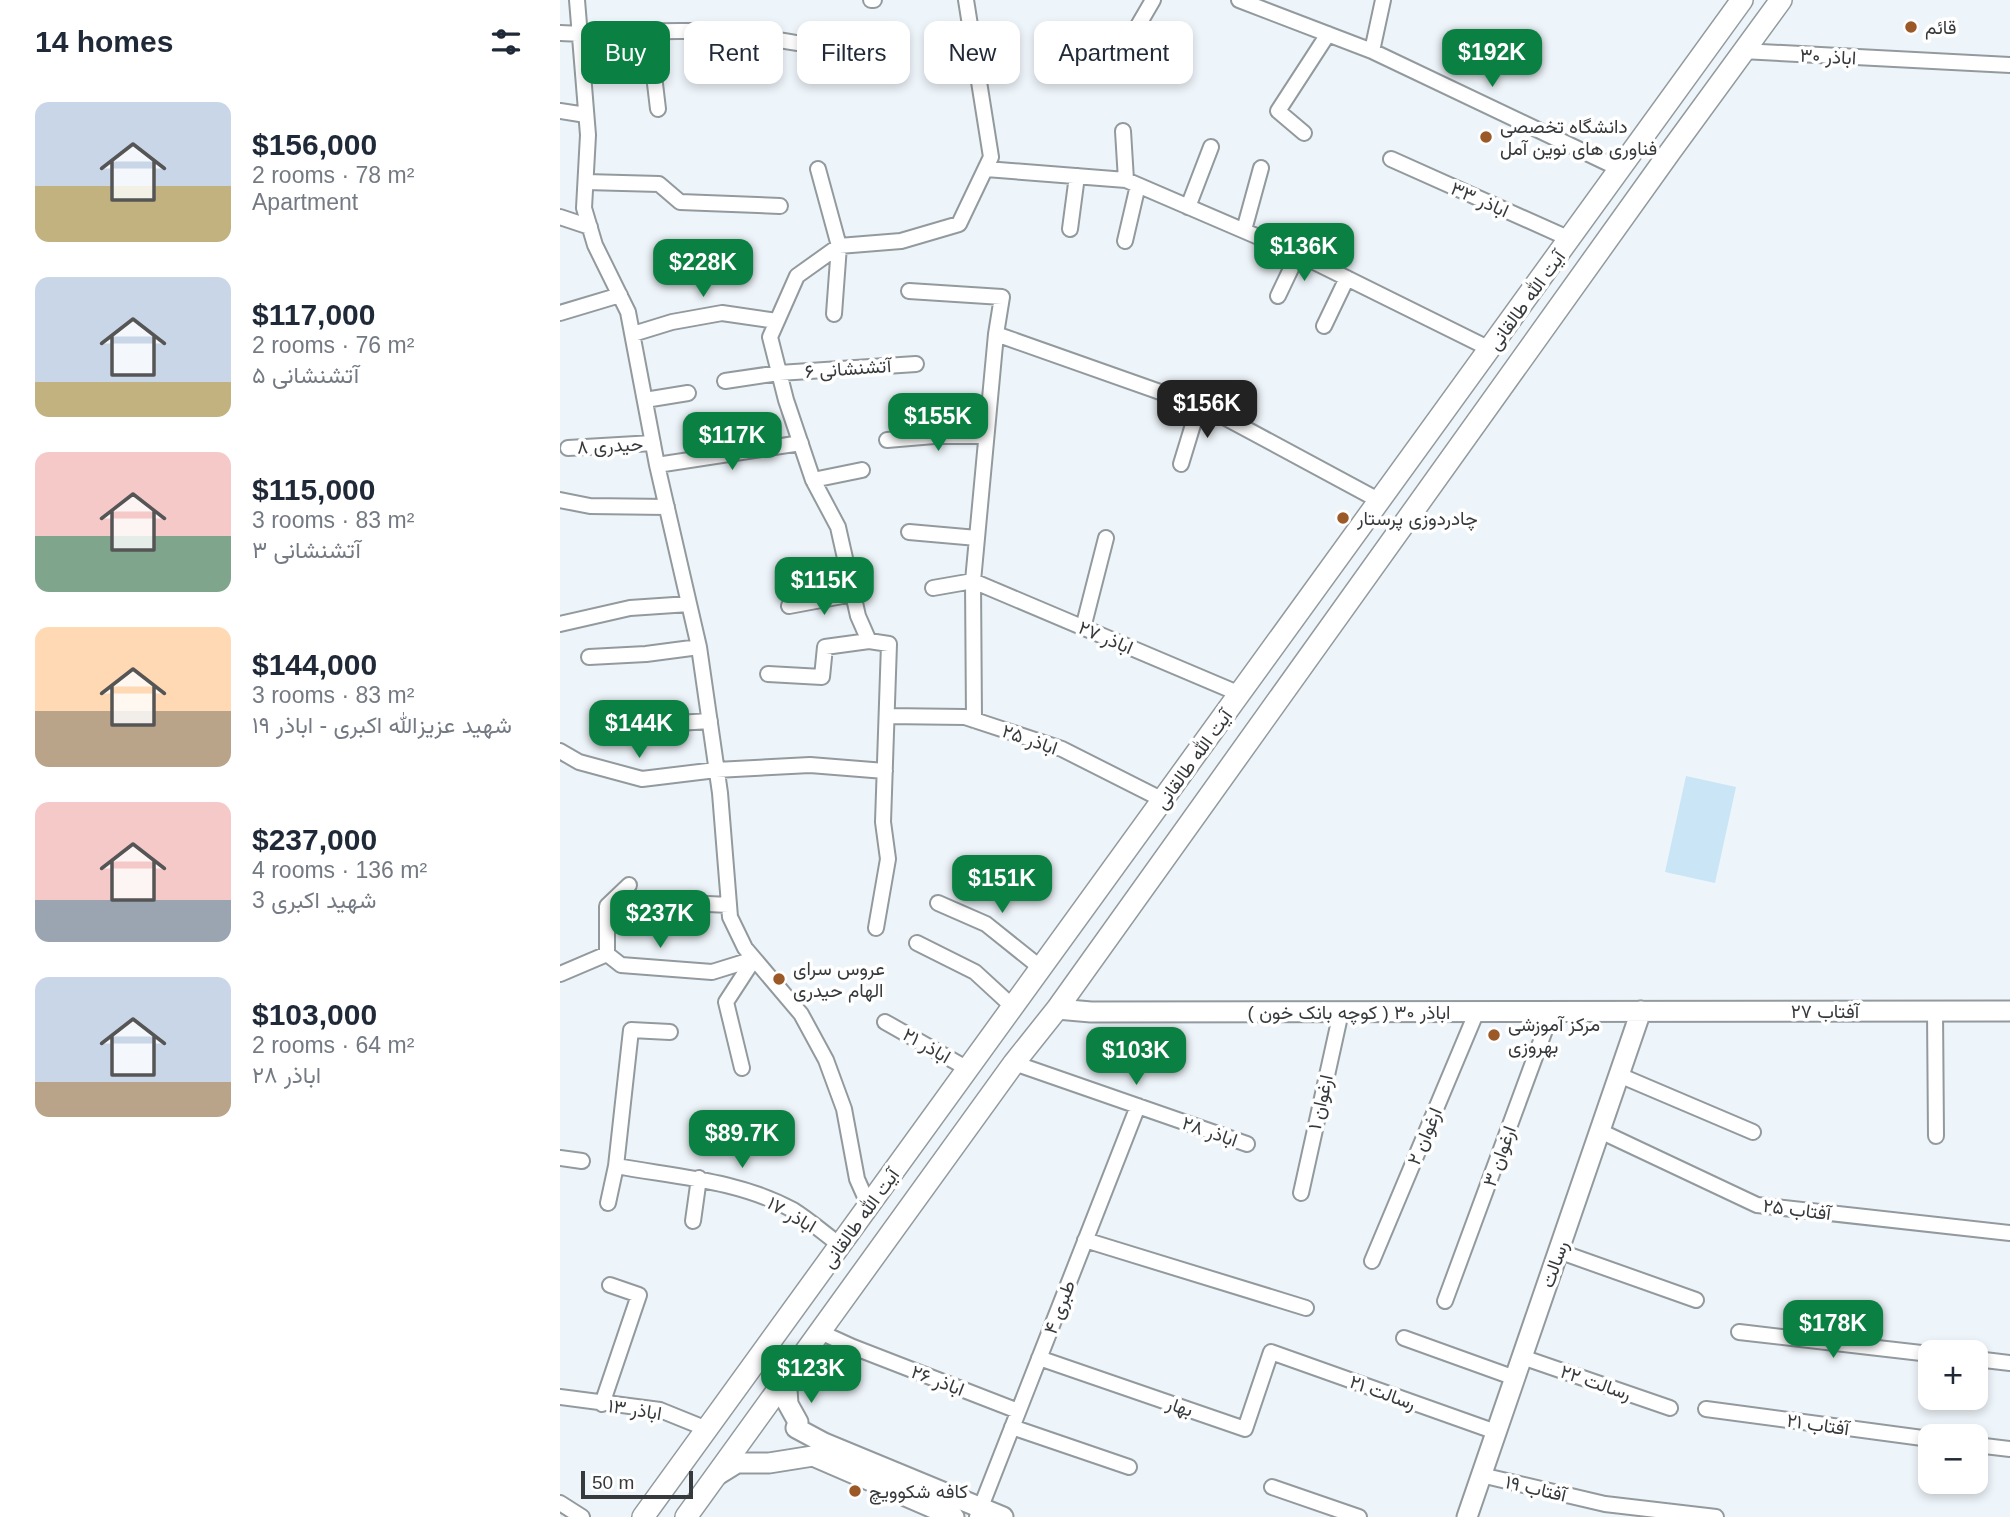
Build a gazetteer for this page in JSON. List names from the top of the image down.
{
  "streets": {
    "main road": [
      "آیت الله طالقانی",
      "آفتاب ۲۷",
      "اباذر ۳۰ ( کوچه بانک خون )",
      "رسالت"
    ],
    "street": [
      "اباذر ۳۰",
      "اباذر ۳۳",
      "آتشنشانی ۶",
      "حیدری ۸",
      "اباذر ۲۷",
      "اباذر ۲۵",
      "اباذر ۲۱",
      "ارغوان ۱",
      "اباذر ۲۸",
      "ارغوان ۲",
      "ارغوان ۳",
      "آفتاب ۲۵",
      "اباذر ۱۷",
      "طبری ۴",
      "اباذر ۲۶",
      "رسالت ۲۲",
      "رسالت ۲۱",
      "بهار",
      "اباذر ۱۳",
      "آفتاب ۲۱",
      "آفتاب ۱۹"
    ]
  },
  "crossings": [
    ["اباذر ۳۰", "آیت الله طالقانی"],
    ["اباذر ۳۳", "آیت الله طالقانی"],
    ["آیت الله طالقانی", "اباذر ۲۷"],
    ["آیت الله طالقانی", "اباذر ۲۵"],
    ["آیت الله طالقانی", "اباذر ۳۰ ( کوچه بانک خون )"],
    ["آیت الله طالقانی", "اباذر ۲۱"],
    ["آیت الله طالقانی", "اباذر ۲۸"],
    ["آیت الله طالقانی", "اباذر ۱۷"],
    ["آیت الله طالقانی", "اباذر ۲۶"],
    ["آیت الله طالقانی", "اباذر ۱۳"],
    ["آفتاب ۲۷", "اباذر ۳۰ ( کوچه بانک خون )"],
    ["آفتاب ۲۷", "رسالت"],
    ["اباذر ۳۰ ( کوچه بانک خون )", "ارغوان ۱"],
    ["اباذر ۳۰ ( کوچه بانک خون )", "ارغوان ۲"],
    ["اباذر ۳۰ ( کوچه بانک خون )", "ارغوان ۳"],
    ["اباذر ۳۰ ( کوچه بانک خون )", "رسالت"],
    ["اباذر ۲۸", "طبری ۴"],
    ["آفتاب ۲۵", "رسالت"],
    ["رسالت", "رسالت ۲۲"],
    ["رسالت", "رسالت ۲۱"],
    ["رسالت", "آفتاب ۱۹"],
    ["طبری ۴", "اباذر ۲۶"],
    ["طبری ۴", "بهار"],
    ["رسالت ۲۱", "بهار"]
  ],
  "places": [
    "قائم",
    "دانشگاه تخصصی فناوری های نوین آمل",
    "چادردوزی پرستار",
    "عروس سرای الهام حیدری",
    "مرکز آموزشی بهروزی",
    "کافه شکوویچ"
  ],
  "scale_bar": "50 m",
  "page": {
    "heading": "14 homes",
    "chip": [
      "Buy",
      "Rent",
      "Filters",
      "New",
      "Apartment"
    ],
    "price": [
      "$192K",
      "$136K",
      "$228K",
      "$156K",
      "$155K",
      "$117K",
      "$115K",
      "$144K",
      "$151K",
      "$237K",
      "$103K",
      "$89.7K",
      "$178K",
      "$123K"
    ],
    "list": [
      {
        "name": "$156,000",
        "note": "2 rooms · 78 m² · Apartment"
      },
      {
        "name": "$117,000",
        "note": "2 rooms · 76 m² · آتشنشانی ۵"
      },
      {
        "name": "$115,000",
        "note": "3 rooms · 83 m² · آتشنشانی ۳"
      },
      {
        "name": "$144,000",
        "note": "3 rooms · 83 m² · شهید عزیزالله اکبری - اباذر ۱۹"
      },
      {
        "name": "$237,000",
        "note": "4 rooms · 136 m² · شهید اکبری 3"
      },
      {
        "name": "$103,000",
        "note": "2 rooms · 64 m² · اباذر ۲۸"
      }
    ],
    "map_buttons": ["+", "−"],
    "scale": "50 m"
  }
}
